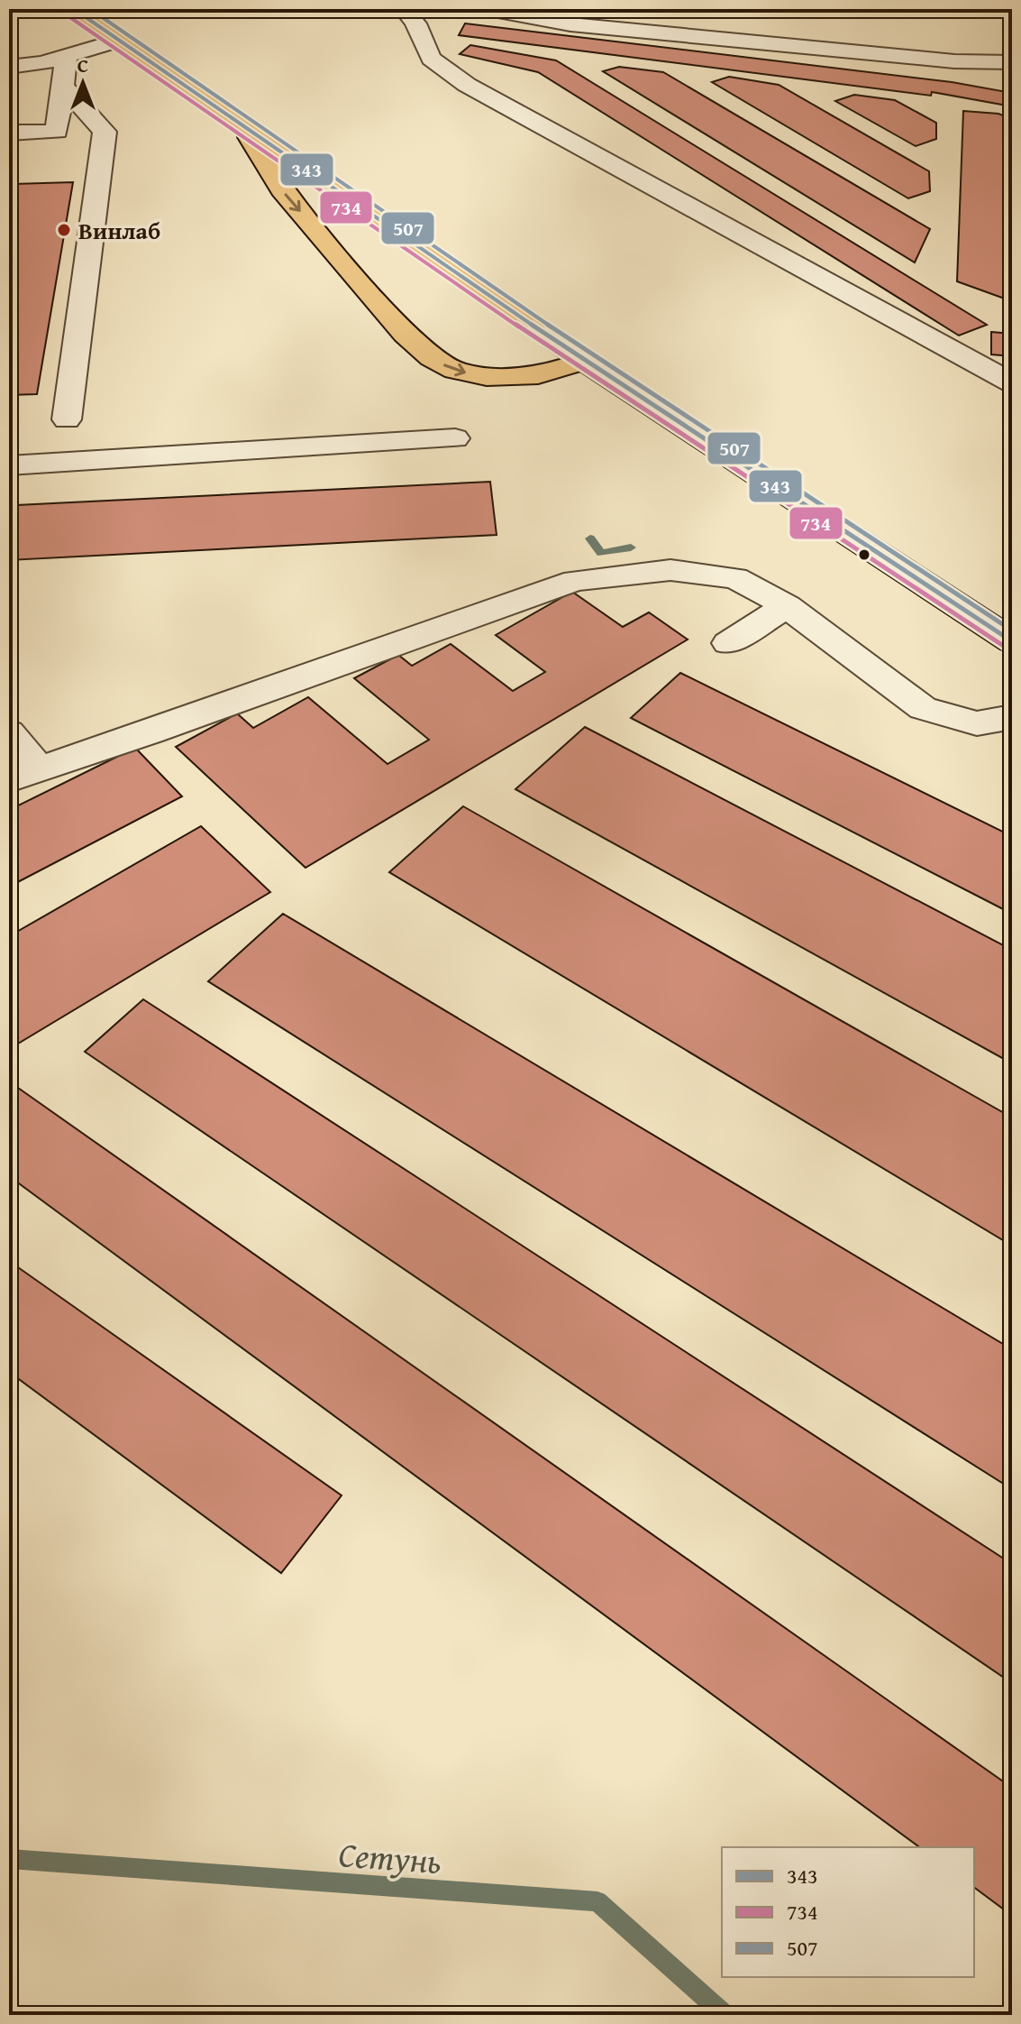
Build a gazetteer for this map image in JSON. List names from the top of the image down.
{
  "water": ["Сетунь"],
  "places": ["Винлаб"],
  "lines": ["transit line 343", "transit line 507", "transit line 734"],
  "legend": ["343", "734", "507"],
  "north": "top"
}
